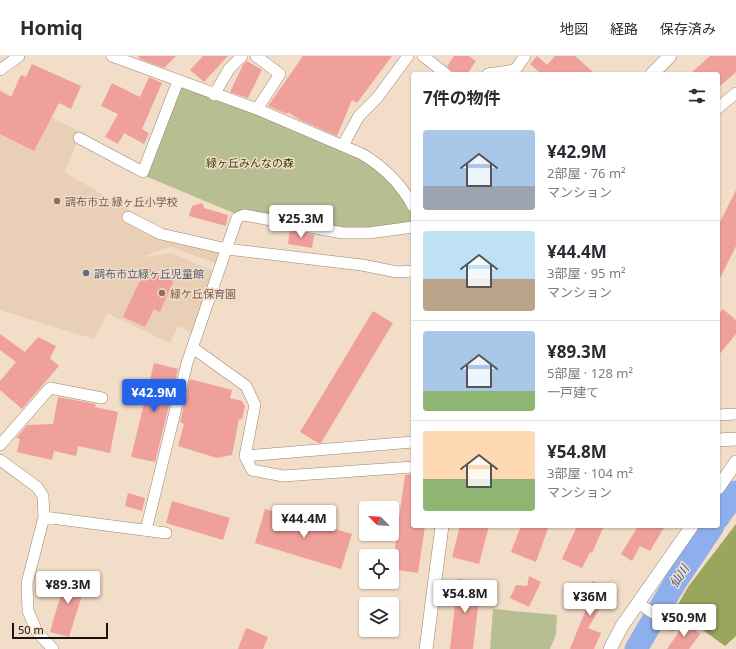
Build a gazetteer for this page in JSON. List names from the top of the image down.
{
  "water": ["仙川"],
  "parks": ["緑ヶ丘みんなの森"],
  "places": ["調布市立 緑ヶ丘小学校", "調布市立緑ヶ丘児童館", "緑ケ丘保育園"],
  "scale_bar": "50 m",
  "north": "top left",
  "page": {
    "header": "Homiq",
    "nav": ["地図", "経路", "保存済み"],
    "heading": "7件の物件",
    "list": [
      {
        "name": "¥42.9M",
        "note": "2部屋 · 76 m² · マンション"
      },
      {
        "name": "¥44.4M",
        "note": "3部屋 · 95 m² · マンション"
      },
      {
        "name": "¥89.3M",
        "note": "5部屋 · 128 m² · 一戸建て"
      },
      {
        "name": "¥54.8M",
        "note": "3部屋 · 104 m² · マンション"
      }
    ],
    "price": [
      "¥25.3M",
      "¥42.9M",
      "¥44.4M",
      "¥89.3M",
      "¥54.8M",
      "¥36M",
      "¥50.9M"
    ],
    "scale": "50 m"
  }
}
